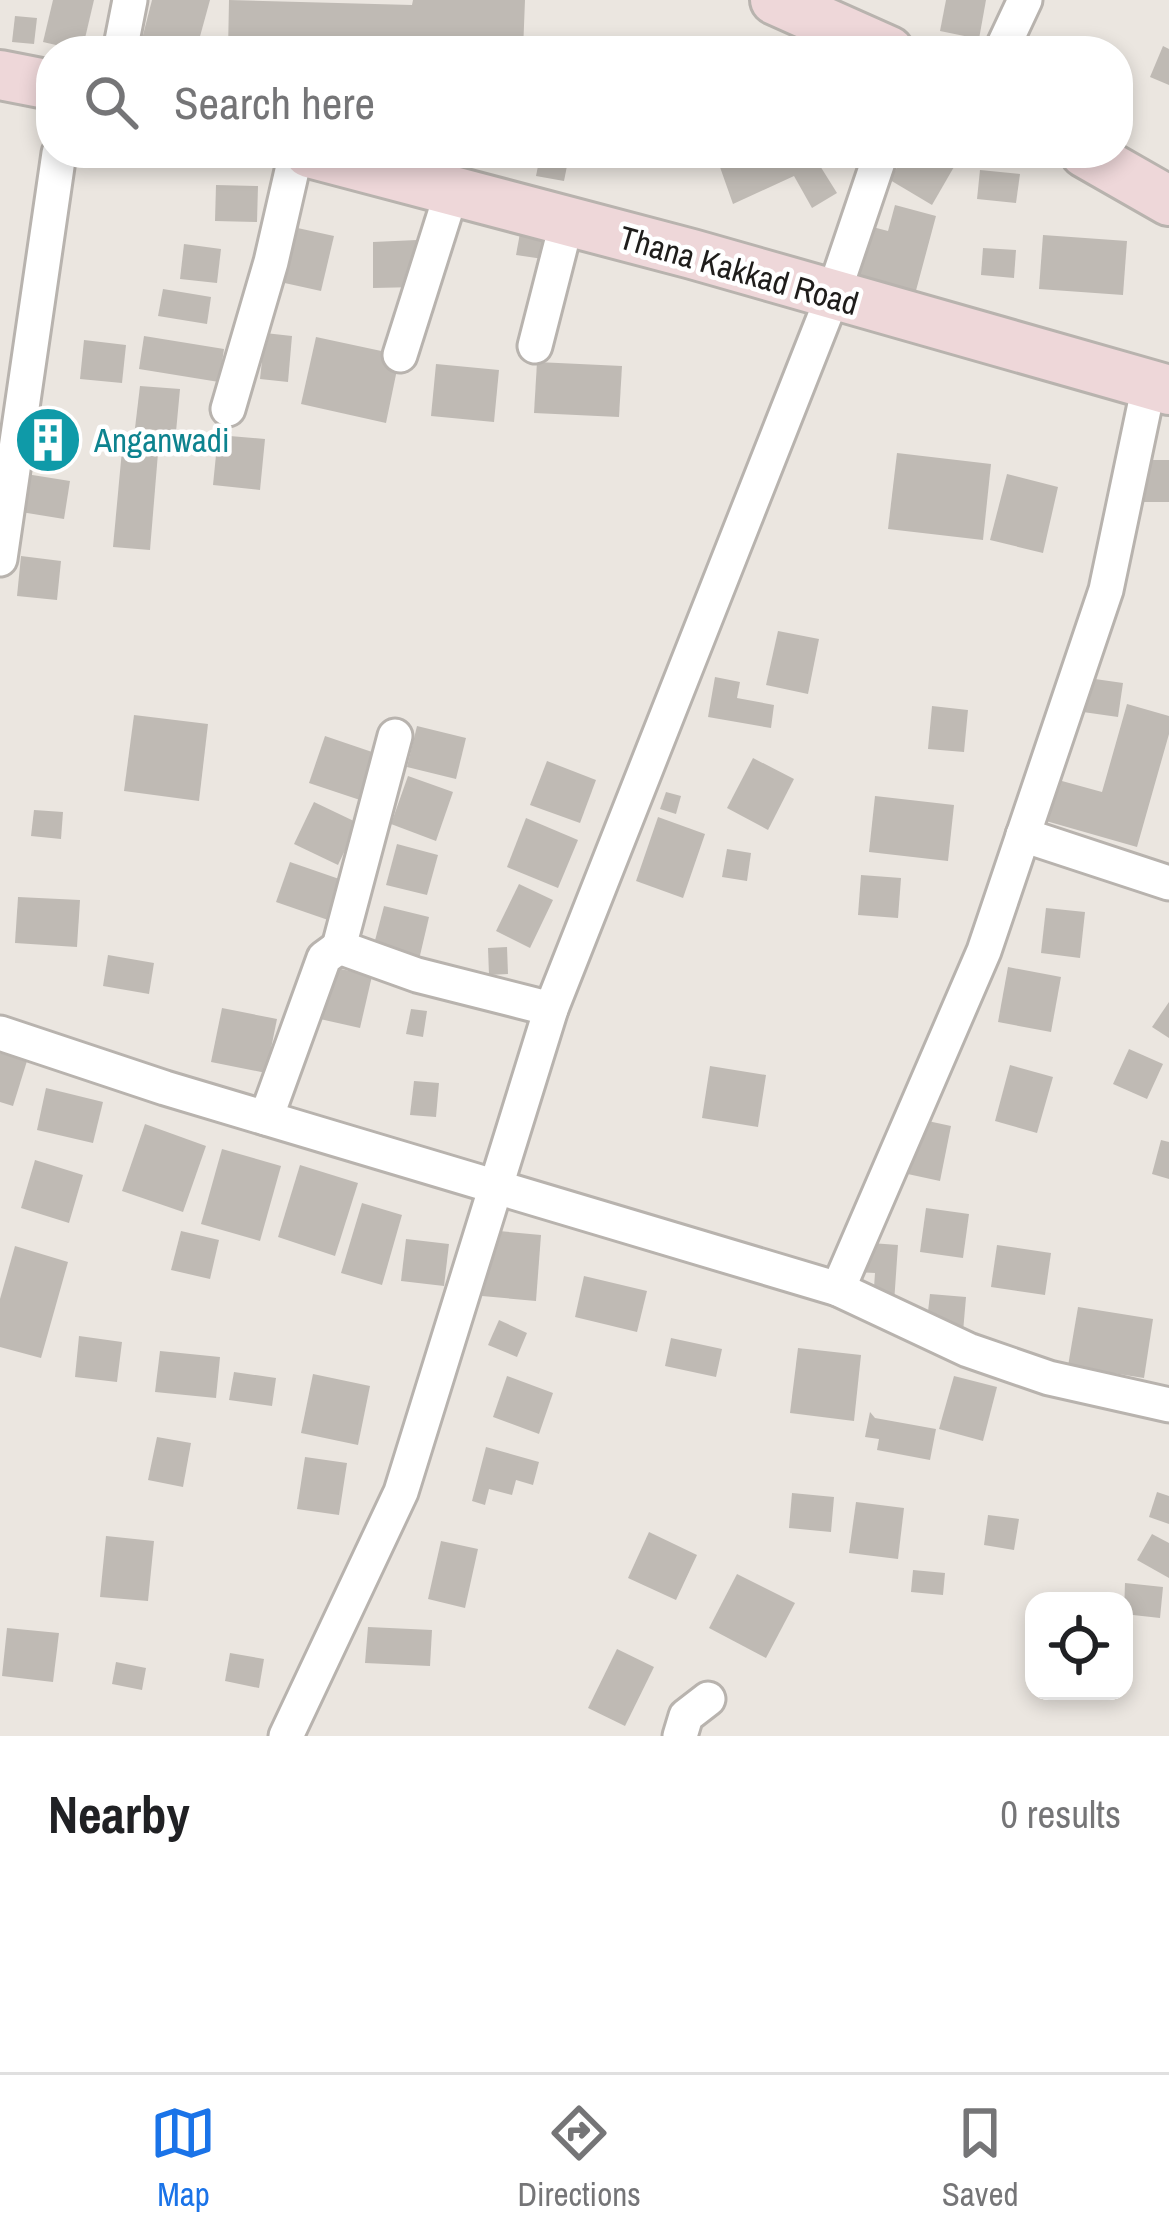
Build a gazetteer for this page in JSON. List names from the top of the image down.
{
  "streets": {
    "main road": ["Thana Kakkad Road"]
  },
  "places": {
    "building": ["Anganwadi"]
  },
  "page": {
    "search": "Search here",
    "heading": ["Nearby", "0 results"],
    "nav": ["Map", "Directions", "Saved"]
  }
}
